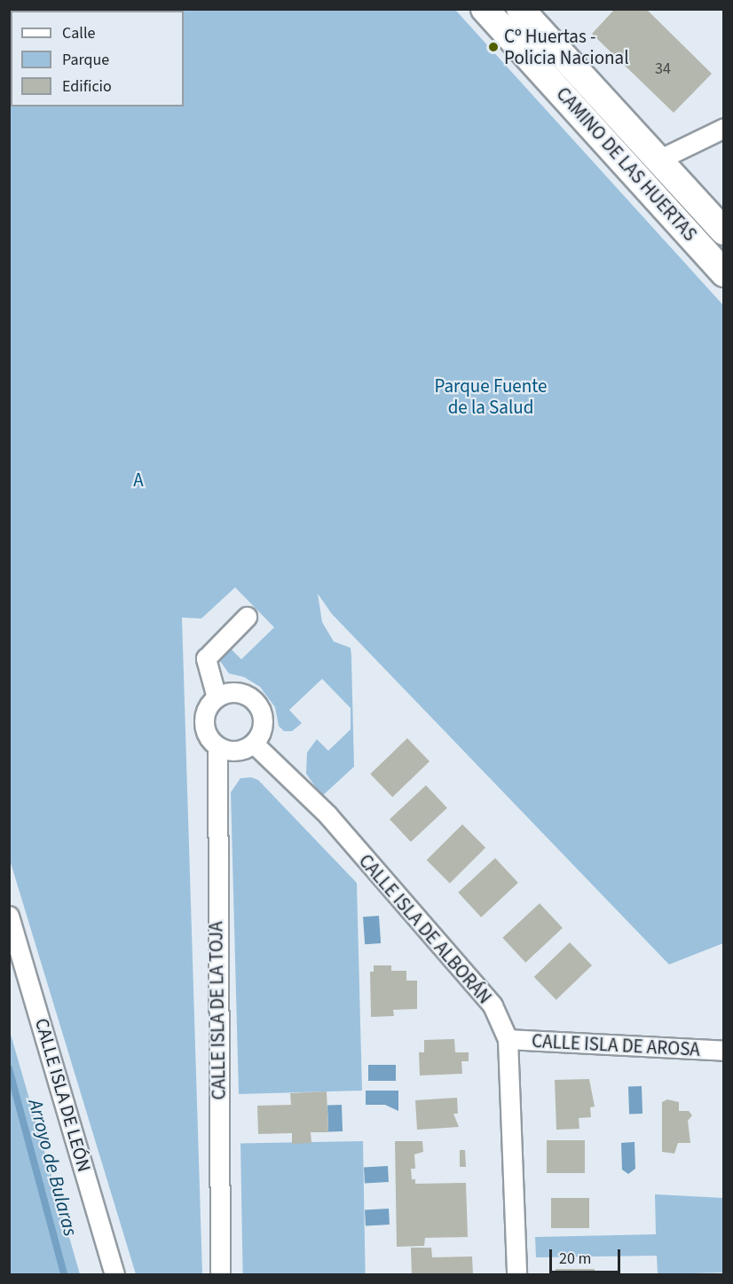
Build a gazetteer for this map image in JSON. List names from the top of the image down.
{
  "streets": {
    "main road": ["CAMINO DE LAS HUERTAS"],
    "street": [
      "CALLE ISLA DE ALBORÁN",
      "CALLE ISLA DE LA TOJA",
      "CALLE ISLA DE AROSA",
      "CALLE ISLA DE LEÓN"
    ]
  },
  "crossings": [
    ["CALLE ISLA DE ALBORÁN", "CALLE ISLA DE LA TOJA"],
    ["CALLE ISLA DE ALBORÁN", "CALLE ISLA DE AROSA"]
  ],
  "water": ["Arroyo de Bularas"],
  "parks": ["Parque Fuente de la Salud", "A"],
  "places": ["Cº Huertas - Policia Nacional"],
  "house_numbers": ["34"],
  "legend": ["Calle", "Parque", "Edificio"],
  "scale_bar": "20 m"
}
